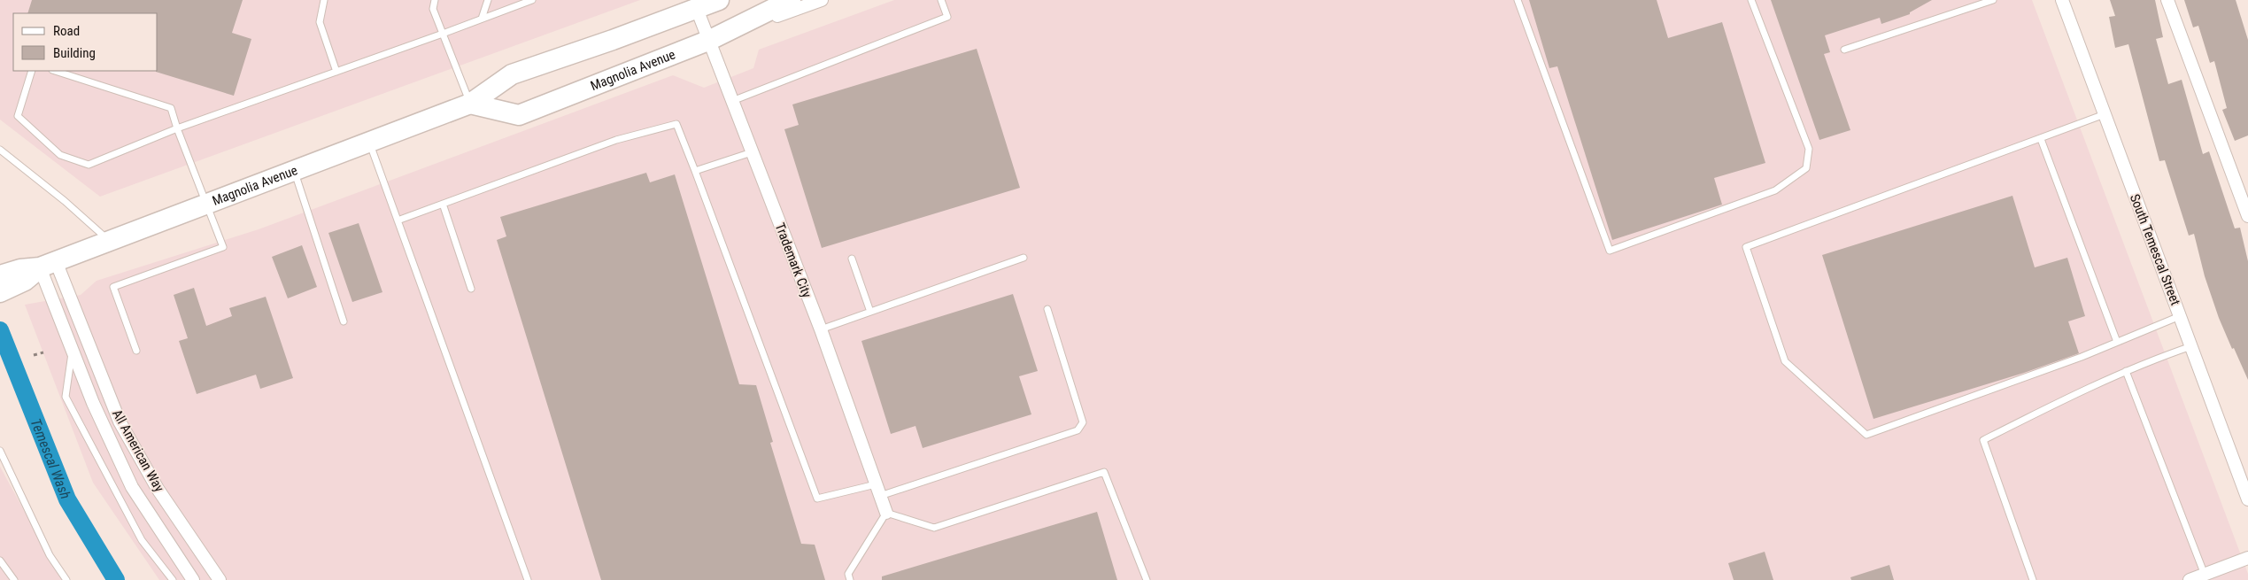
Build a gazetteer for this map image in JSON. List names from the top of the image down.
{
  "streets": {
    "main road": ["Magnolia Avenue"],
    "street": ["South Temescal Street", "Trademark City", "All American Way"]
  },
  "crossings": [
    ["Magnolia Avenue", "Trademark City"],
    ["Magnolia Avenue", "All American Way"]
  ],
  "water": ["Temescal Wash"],
  "legend": ["Road", "Building"]
}
